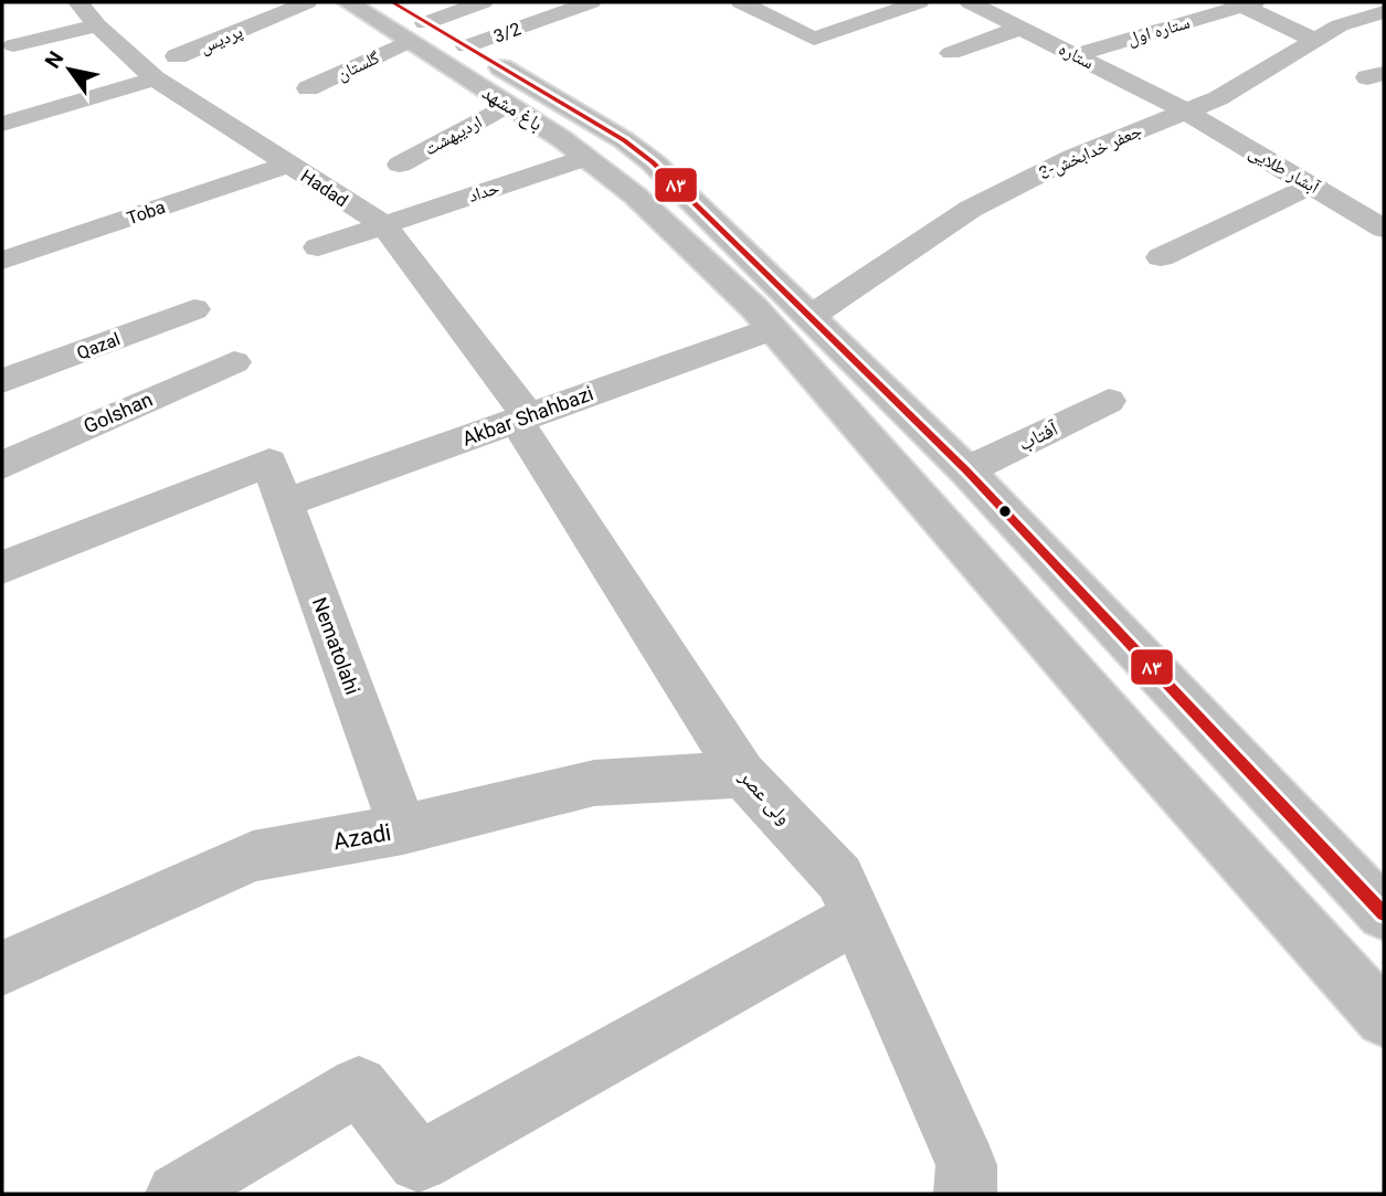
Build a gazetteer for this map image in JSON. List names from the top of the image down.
{
  "streets": {
    "street": [
      "ستاره اول",
      "3/2",
      "پردیس",
      "ستاره",
      "گلستان",
      "باغ مشهد",
      "اردیبهشت",
      "جعفر خدابخش-3",
      "آبشار طلایی",
      "Hadad",
      "حداد",
      "Toba",
      "Qazal",
      "Golshan",
      "Akbar Shahbazi",
      "آفتاب",
      "Nematolahi",
      "ولی عصر",
      "Azadi"
    ]
  },
  "crossings": [
    ["ستاره اول", "ستاره"],
    ["3/2", "باغ مشهد"],
    ["ستاره", "جعفر خدابخش-3"],
    ["ستاره", "آبشار طلایی"],
    ["گلستان", "باغ مشهد"],
    ["باغ مشهد", "اردیبهشت"],
    ["باغ مشهد", "جعفر خدابخش-3"],
    ["باغ مشهد", "حداد"],
    ["باغ مشهد", "Akbar Shahbazi"],
    ["باغ مشهد", "آفتاب"],
    ["جعفر خدابخش-3", "آبشار طلایی"],
    ["Hadad", "حداد"],
    ["Hadad", "Toba"],
    ["Hadad", "Akbar Shahbazi"],
    ["Hadad", "ولی عصر"],
    ["Akbar Shahbazi", "Nematolahi"],
    ["Akbar Shahbazi", "ولی عصر"],
    ["Nematolahi", "Azadi"],
    ["ولی عصر", "Azadi"]
  ],
  "lines": ["transit line ۸۳"],
  "north": "top left"
}
